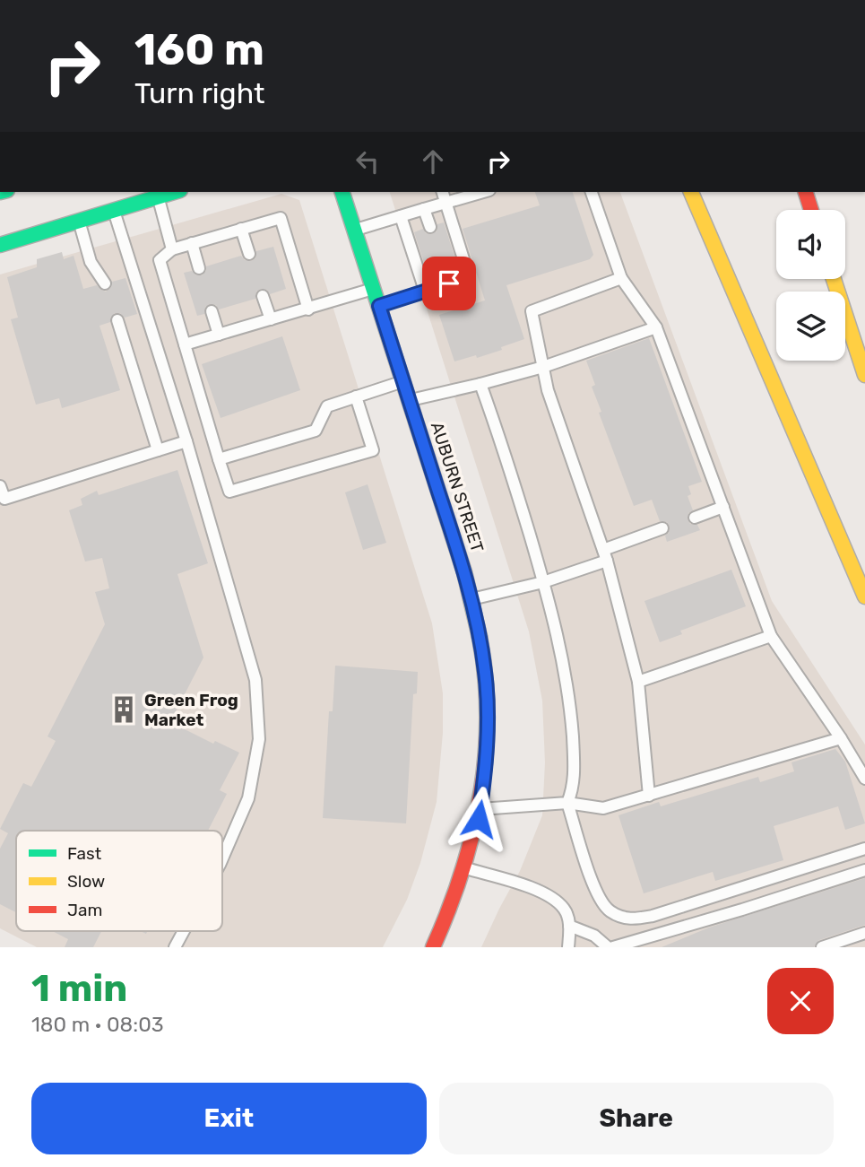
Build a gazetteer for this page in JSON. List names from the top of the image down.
{
  "streets": {
    "main road": ["AUBURN STREET"]
  },
  "places": {
    "building": ["Green Frog Market"]
  },
  "legend": ["Fast", "Slow", "Jam"],
  "page": {
    "turn": ["160 m", "Turn right"],
    "heading": ["1 min", "180 m · 08:03"],
    "buttons": ["Exit", "Share"]
  }
}
